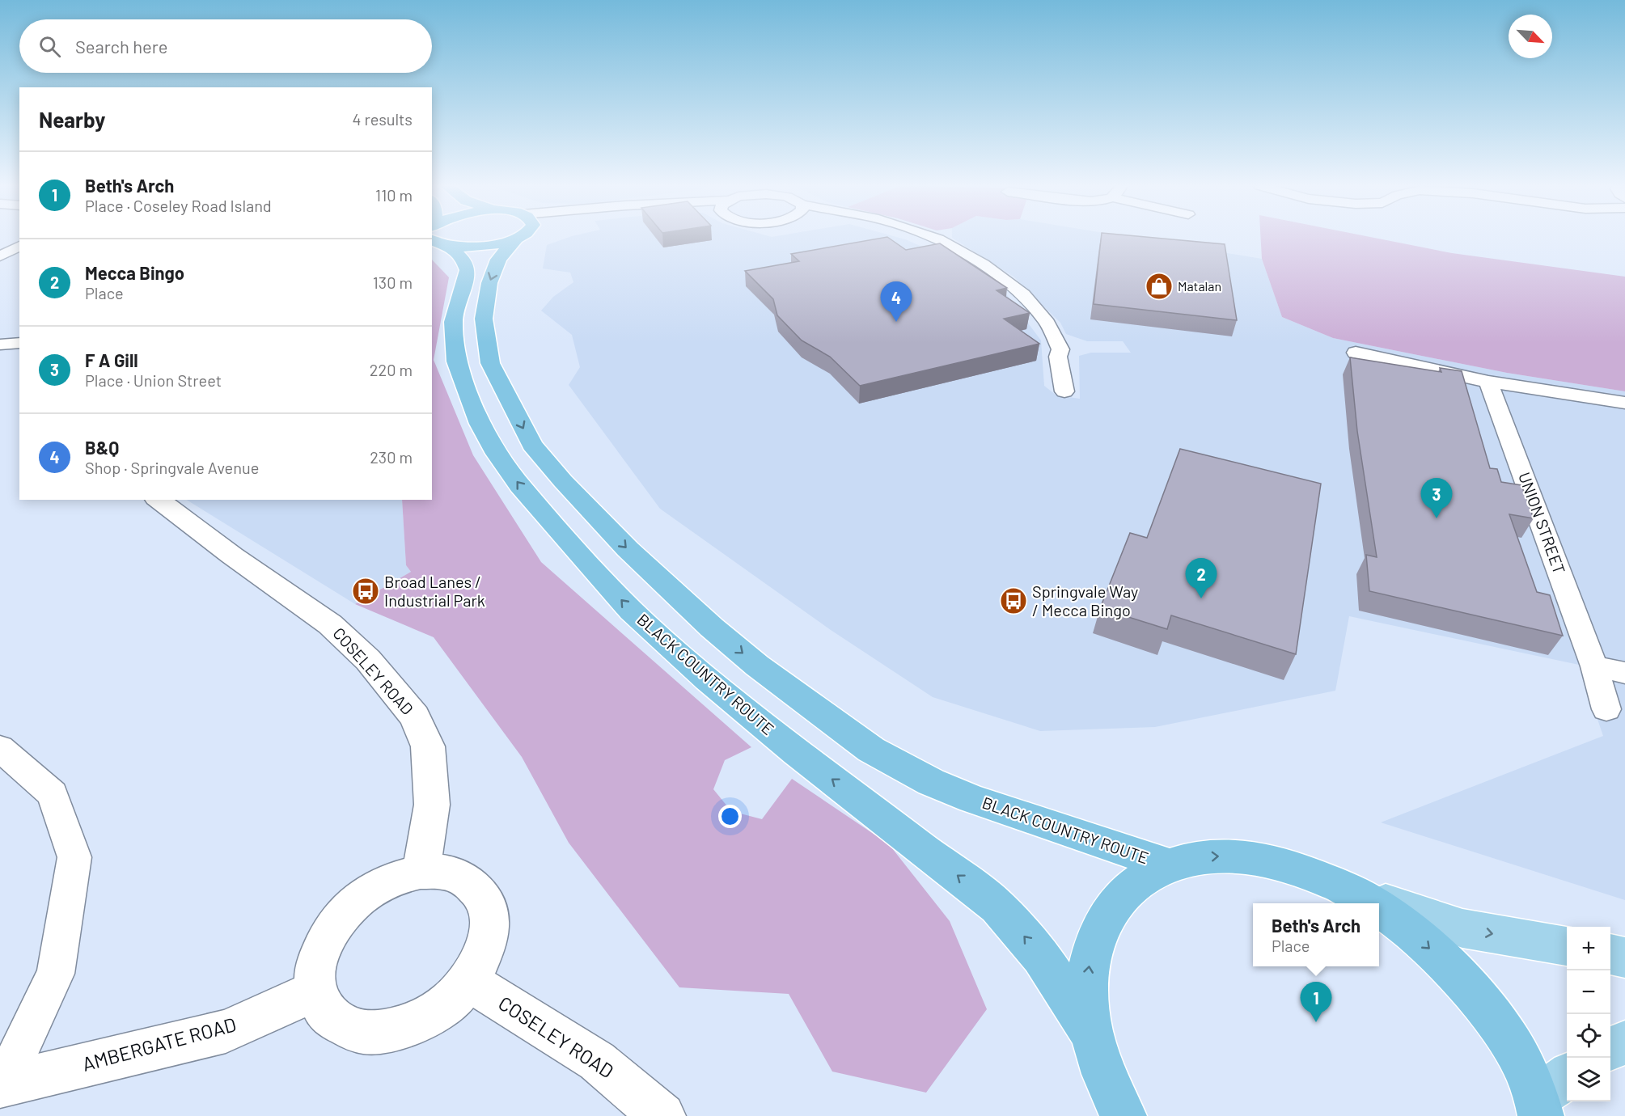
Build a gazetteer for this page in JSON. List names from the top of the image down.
{
  "streets": {
    "highway": ["BLACK COUNTRY ROUTE"],
    "street": ["UNION STREET", "COSELEY ROAD", "AMBERGATE ROAD"]
  },
  "crossings": [
    ["COSELEY ROAD", "AMBERGATE ROAD"]
  ],
  "places": {
    "shop": ["Matalan"],
    "bus stop": ["Broad Lanes / Industrial Park", "Springvale Way / Mecca Bingo"]
  },
  "north": "bottom right",
  "page": {
    "search": "Search here",
    "heading": ["Nearby", "4 results"],
    "list": [
      {
        "mark": "1",
        "name": "Beth's Arch",
        "note": "Place · Coseley Road Island",
        "value": "110 m"
      },
      {
        "mark": "2",
        "name": "Mecca Bingo",
        "note": "Place",
        "value": "130 m"
      },
      {
        "mark": "3",
        "name": "F A Gill",
        "note": "Place · Union Street",
        "value": "220 m"
      },
      {
        "mark": "4",
        "name": "B&Q",
        "note": "Shop · Springvale Avenue",
        "value": "230 m"
      }
    ],
    "pins": [
      "4",
      "3",
      "2",
      "1"
    ],
    "popup": ["Beth's Arch", "Place"],
    "map_buttons": ["+", "−"]
  }
}
